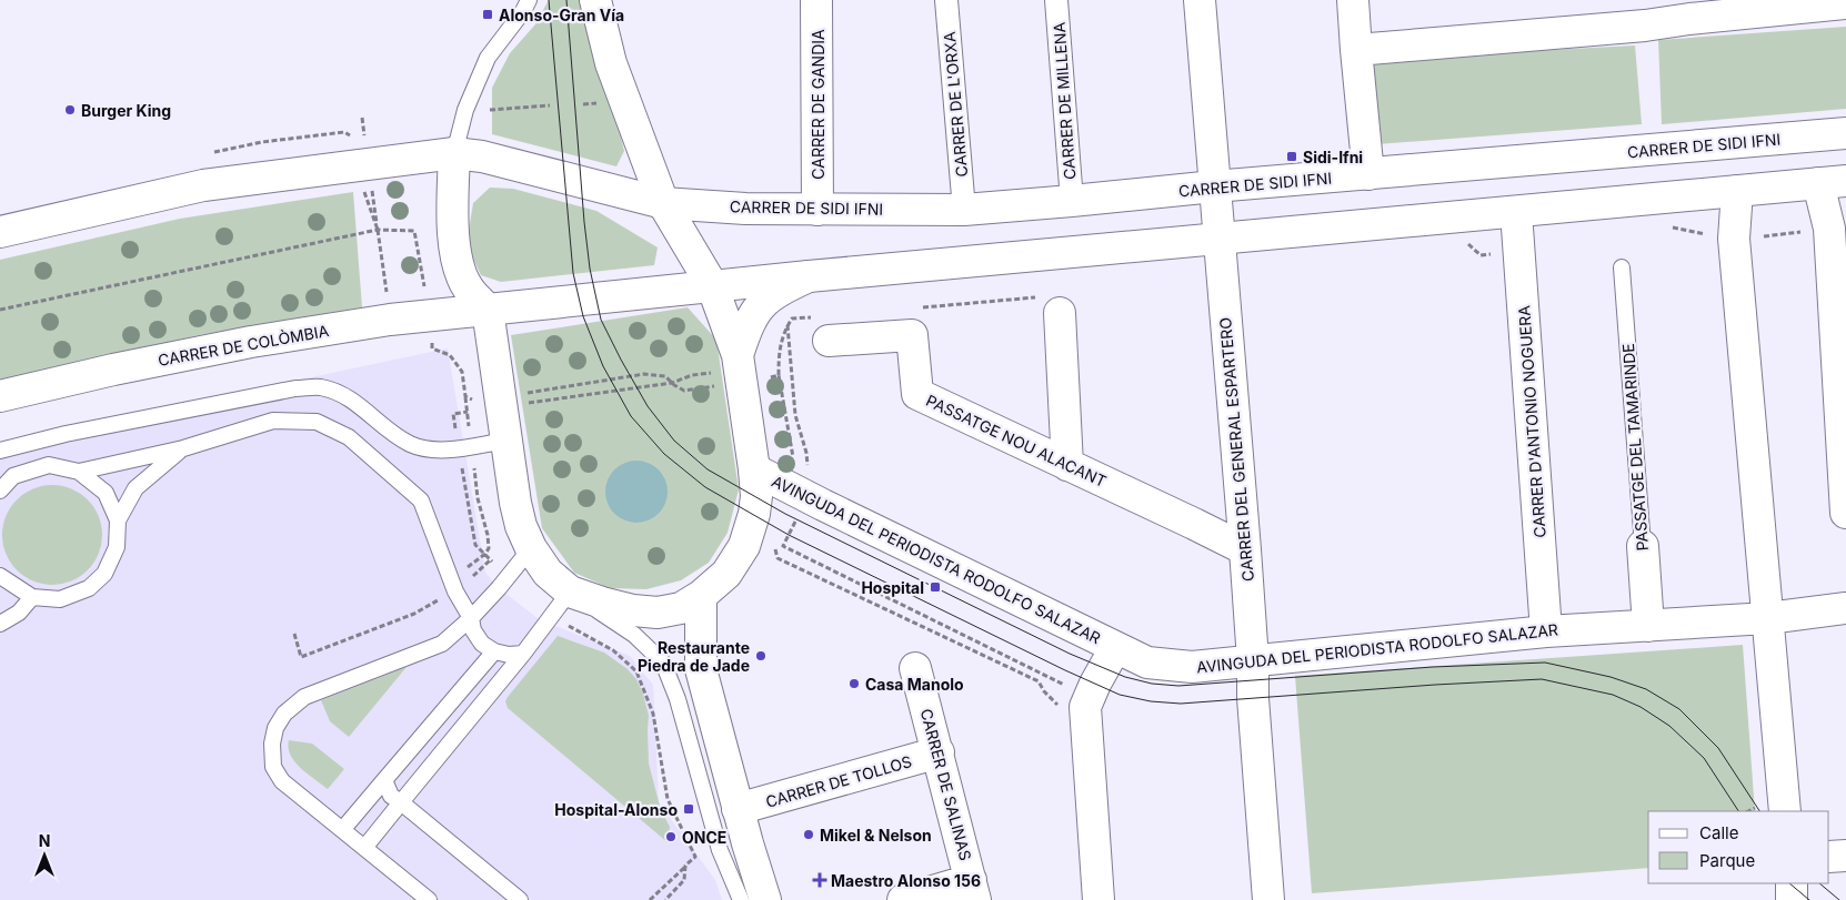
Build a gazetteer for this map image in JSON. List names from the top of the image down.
{
  "streets": {
    "street": [
      "CARRER DE MILLENA",
      "CARRER DE GANDIA",
      "CARRER DE L'ORXA",
      "CARRER DE SIDI IFNI",
      "CARRER DE COLÒMBIA",
      "CARRER D'ANTONIO NOGUERA",
      "PASSATGE NOU ALACANT",
      "PASSATGE DEL TAMARINDE",
      "CARRER DEL GENERAL ESPARTERO",
      "AVINGUDA DEL PERIODISTA RODOLFO SALAZAR",
      "CARRER DE TOLLOS",
      "CARRER DE SALINAS"
    ]
  },
  "crossings": [
    ["CARRER DE MILLENA", "CARRER DE SIDI IFNI"],
    ["CARRER DE GANDIA", "CARRER DE SIDI IFNI"],
    ["CARRER DE L'ORXA", "CARRER DE SIDI IFNI"],
    ["CARRER DE SIDI IFNI", "CARRER DEL GENERAL ESPARTERO"],
    ["CARRER D'ANTONIO NOGUERA", "AVINGUDA DEL PERIODISTA RODOLFO SALAZAR"],
    ["PASSATGE NOU ALACANT", "CARRER DEL GENERAL ESPARTERO"],
    ["PASSATGE DEL TAMARINDE", "AVINGUDA DEL PERIODISTA RODOLFO SALAZAR"],
    ["CARRER DEL GENERAL ESPARTERO", "AVINGUDA DEL PERIODISTA RODOLFO SALAZAR"],
    ["CARRER DE TOLLOS", "CARRER DE SALINAS"]
  ],
  "places": {
    "transit": [
      "Alonso-Gran Vía",
      "Sidi-Ifni",
      "Hospital",
      "Hospital-Alonso"
    ],
    "other": [
      "Burger King",
      "Restaurante Piedra de Jade",
      "Casa Manolo",
      "Mikel & Nelson",
      "ONCE"
    ],
    "health": ["Maestro Alonso 156"]
  },
  "legend": ["Calle", "Parque"],
  "north": "top"
}
